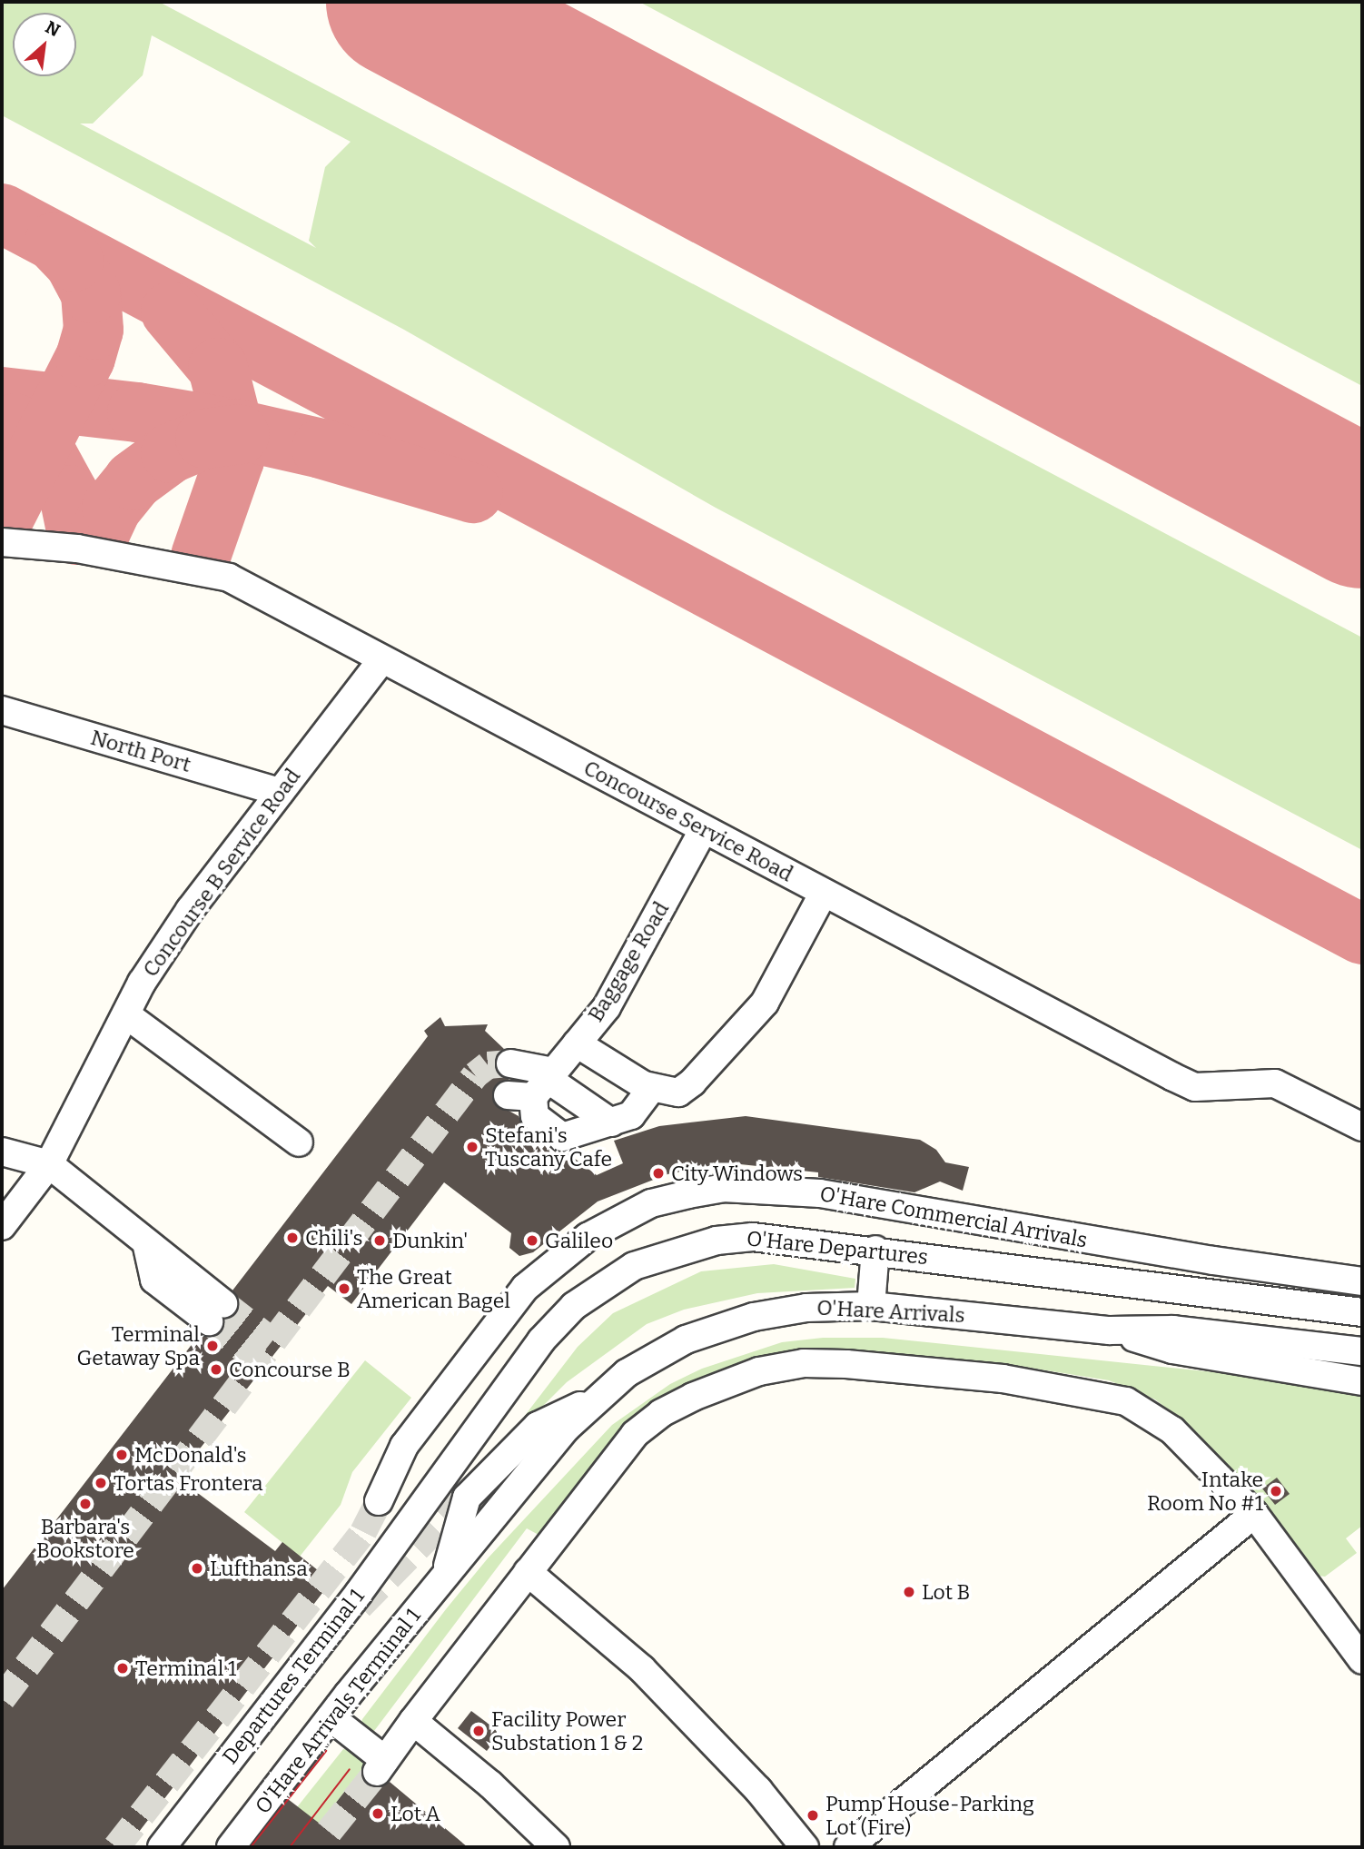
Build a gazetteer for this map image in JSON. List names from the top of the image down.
{
  "streets": {
    "street": [
      "North Port",
      "Concourse Service Road",
      "Concourse B Service Road",
      "Baggage Road",
      "O'Hare Commercial Arrivals",
      "O'Hare Departures",
      "O'Hare Arrivals",
      "Departures Terminal 1",
      "O'Hare Arrivals Terminal 1"
    ]
  },
  "crossings": [
    ["North Port", "Concourse B Service Road"],
    ["Concourse Service Road", "Concourse B Service Road"],
    ["Concourse Service Road", "Baggage Road"],
    ["O'Hare Departures", "Departures Terminal 1"],
    ["O'Hare Arrivals", "O'Hare Arrivals Terminal 1"]
  ],
  "places": [
    "Stefani's Tuscany Cafe",
    "City Windows",
    "Chili's",
    "Dunkin'",
    "Galileo",
    "The Great American Bagel",
    "Terminal Getaway Spa",
    "Concourse B",
    "McDonald's",
    "Tortas Frontera",
    "Intake Room No #1",
    "Barbara's Bookstore",
    "Lufthansa",
    "Lot B",
    "Terminal 1",
    "Facility Power Substation 1 & 2",
    "Lot A",
    "Pump House-Parking Lot (Fire)"
  ],
  "north": "top right"
}
